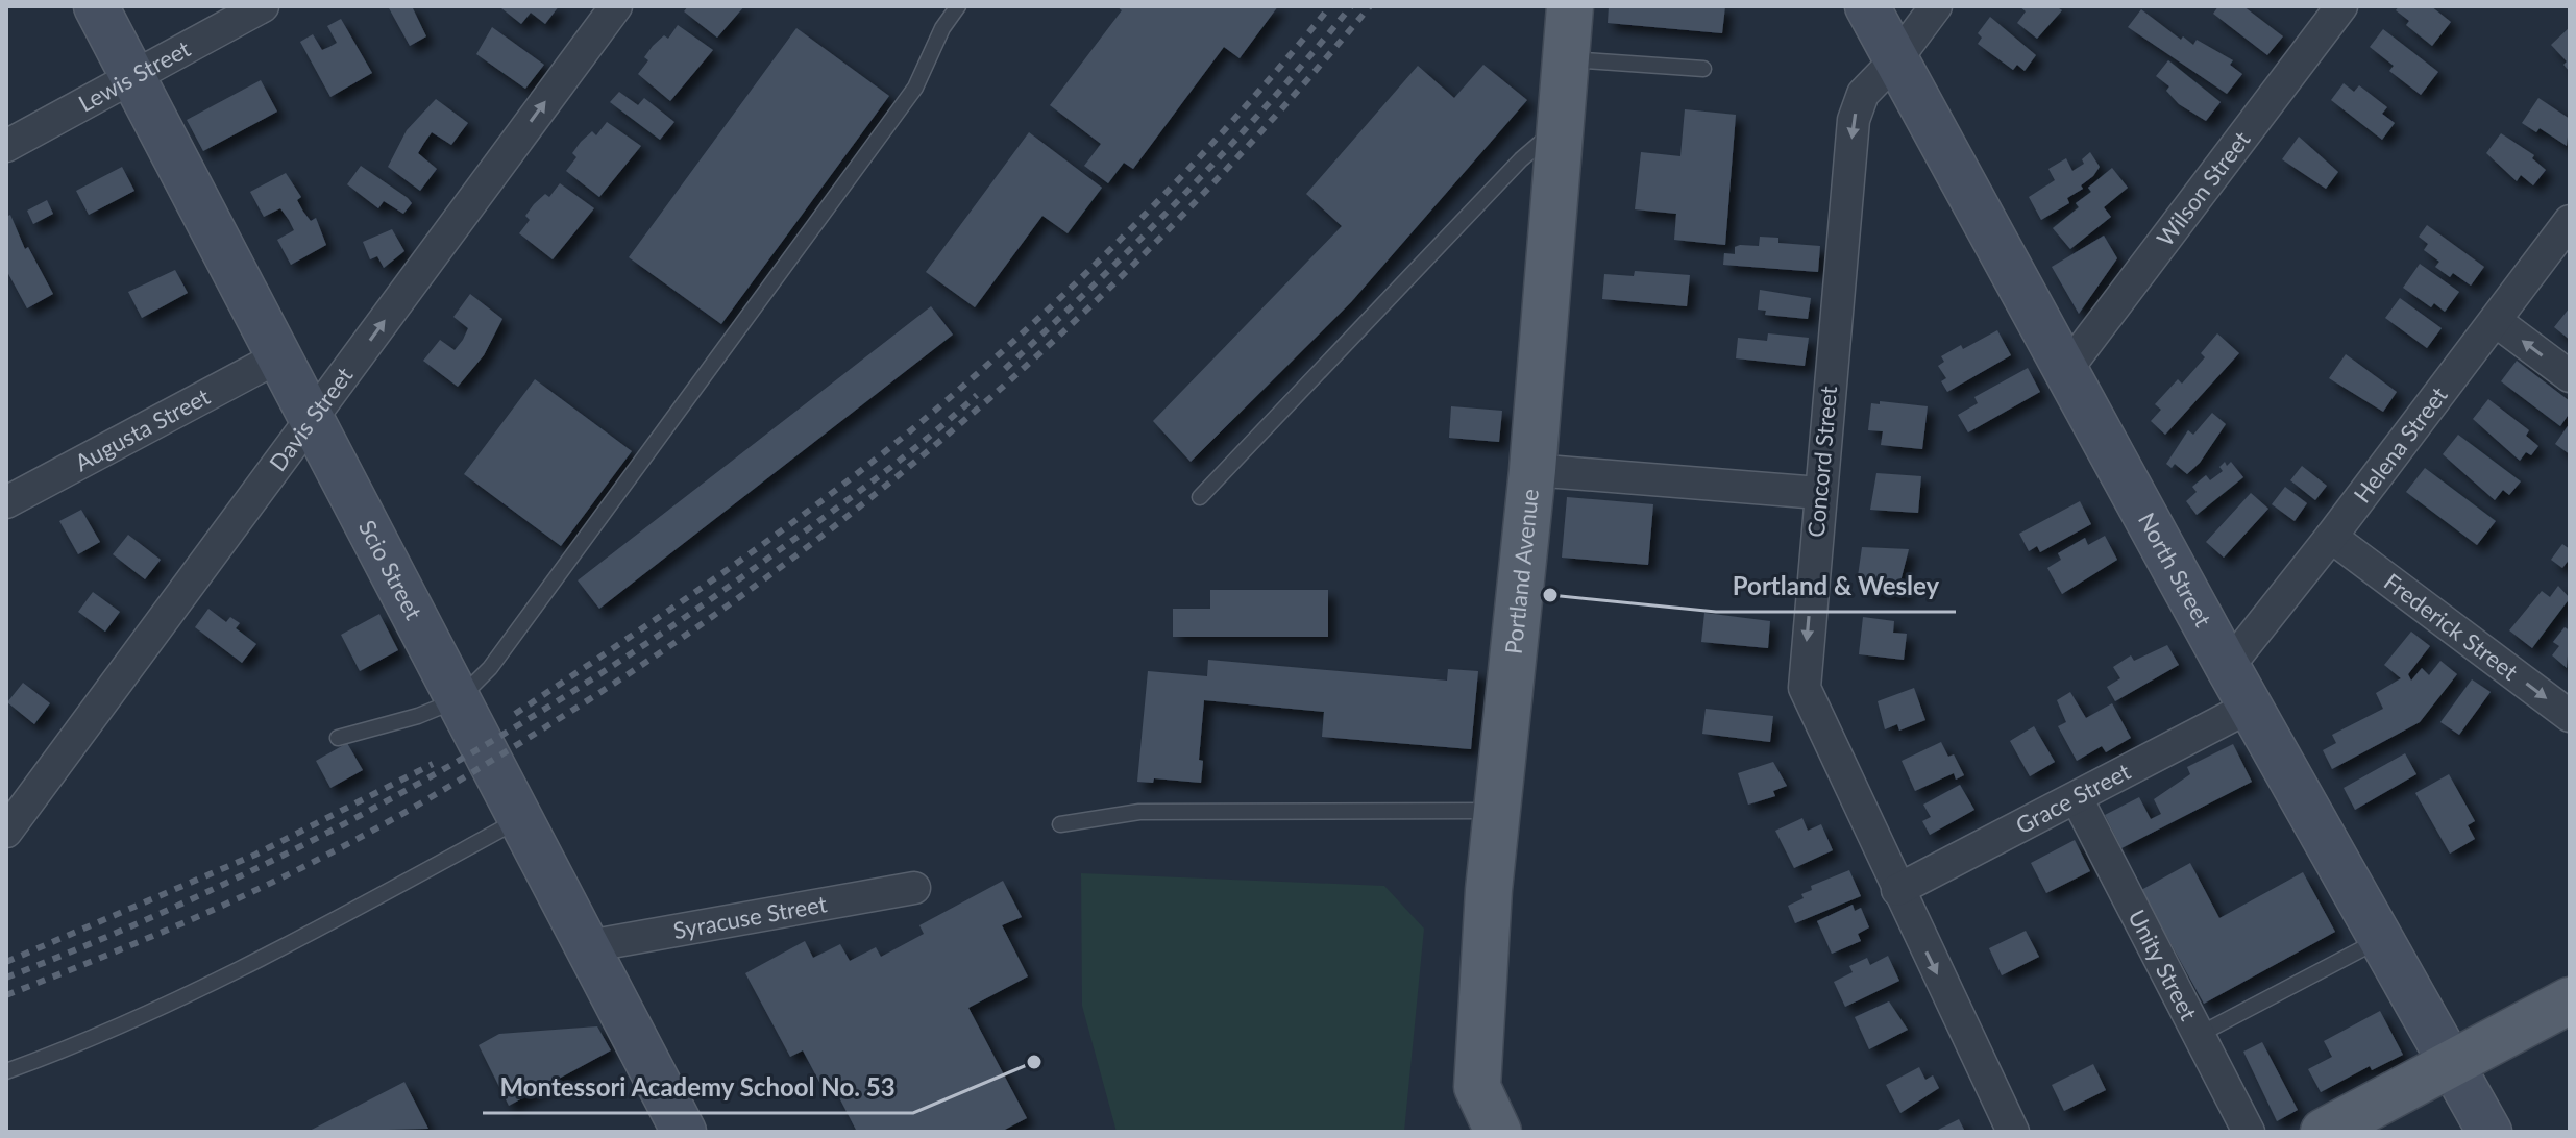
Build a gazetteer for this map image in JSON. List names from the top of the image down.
{
  "streets": {
    "main road": ["Portland Avenue"],
    "street": [
      "Lewis Street",
      "Wilson Street",
      "Davis Street",
      "Augusta Street",
      "Helena Street",
      "Concord Street",
      "Scio Street",
      "North Street",
      "Frederick Street",
      "Grace Street",
      "Syracuse Street",
      "Unity Street"
    ]
  },
  "crossings": [
    ["Lewis Street", "Scio Street"],
    ["Wilson Street", "North Street"],
    ["Davis Street", "Scio Street"],
    ["Augusta Street", "Scio Street"],
    ["Helena Street", "North Street"],
    ["Helena Street", "Frederick Street"],
    ["Concord Street", "North Street"],
    ["Concord Street", "Grace Street"],
    ["Scio Street", "Syracuse Street"],
    ["North Street", "Grace Street"],
    ["Grace Street", "Unity Street"]
  ],
  "one_way": ["Davis Street", "Concord Street"],
  "places": ["Portland & Wesley", "Montessori Academy School No. 53"]
}
